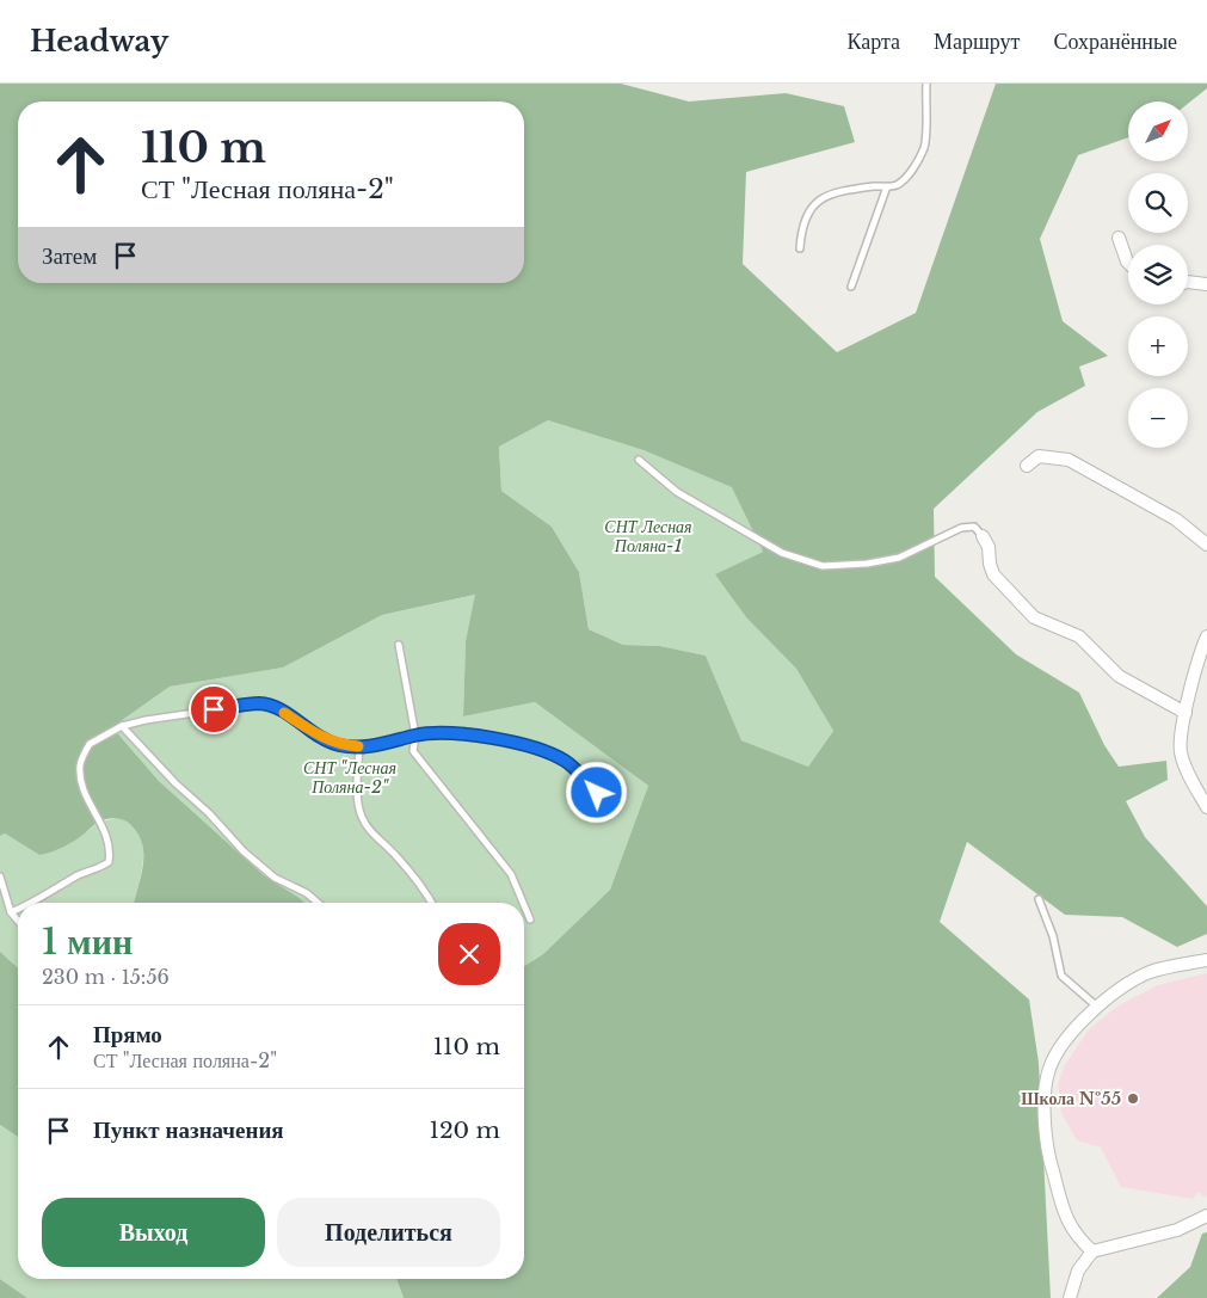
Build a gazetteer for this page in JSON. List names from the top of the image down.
{
  "parks": ["СНТ Лесная Поляна-1", "СНТ \"Лесная Поляна-2\""],
  "places": ["Школа №55"],
  "north": "top right",
  "page": {
    "header": "Headway",
    "nav": ["Карта", "Маршрут", "Сохранённые"],
    "map_buttons": ["+", "−"],
    "turn": ["110 m", "СТ \"Лесная поляна-2\""],
    "then": "Затем",
    "heading": ["1 мин", "230 m · 15:56"],
    "list": [
      {
        "name": "Прямо",
        "note": "СТ \"Лесная поляна-2\"",
        "value": "110 m"
      },
      {
        "name": "Пункт назначения",
        "value": "120 m"
      }
    ],
    "buttons": ["Выход", "Поделиться"]
  }
}
